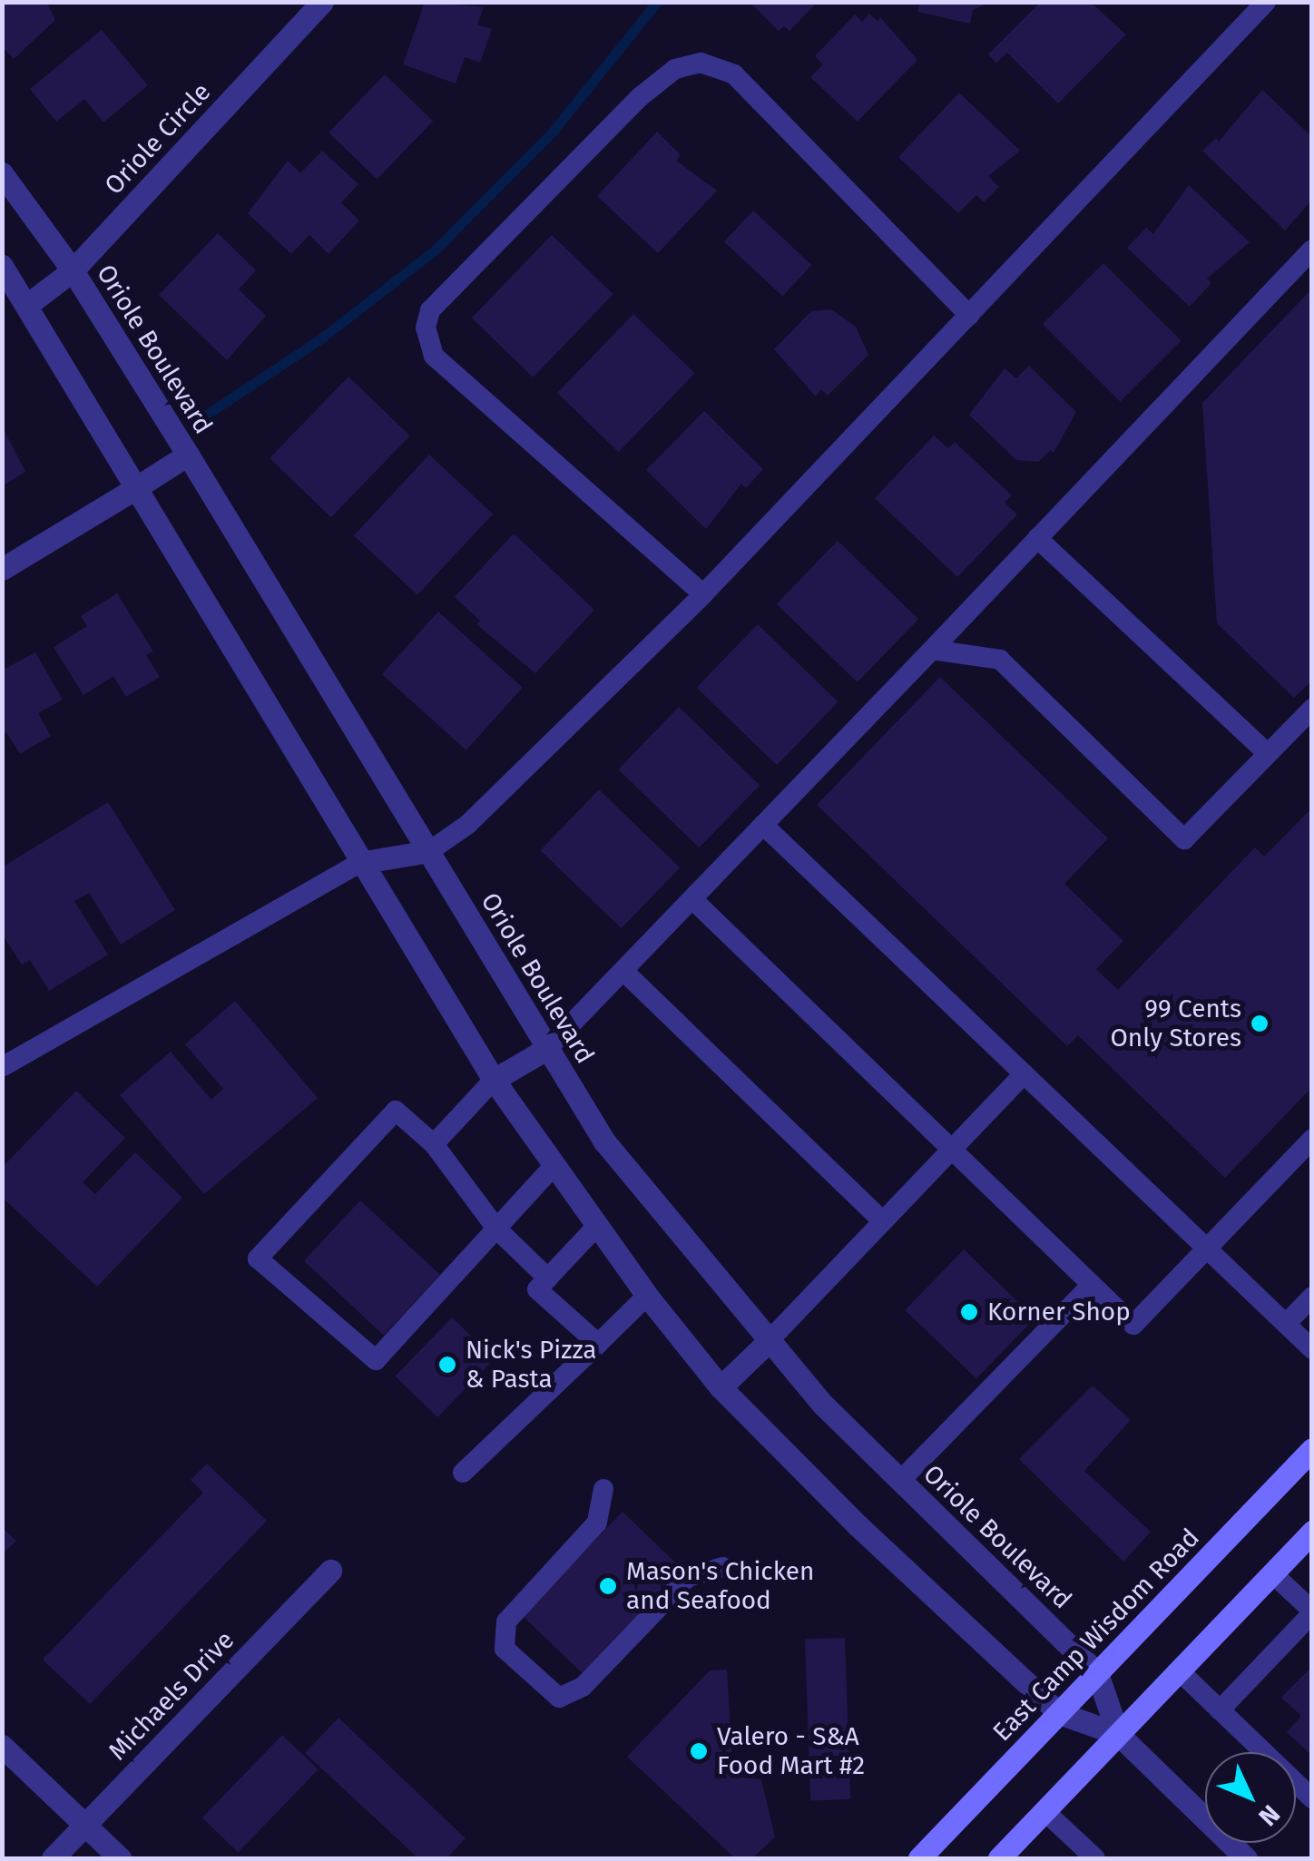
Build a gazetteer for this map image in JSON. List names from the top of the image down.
{
  "streets": {
    "main road": ["East Camp Wisdom Road"],
    "street": ["Oriole Circle", "Oriole Boulevard", "Michaels Drive"]
  },
  "crossings": [
    ["Oriole Circle", "Oriole Boulevard"],
    ["Oriole Boulevard", "East Camp Wisdom Road"]
  ],
  "places": [
    "99 Cents Only Stores",
    "Korner Shop",
    "Nick's Pizza & Pasta",
    "Mason's Chicken and Seafood",
    "Valero - S&A Food Mart #2"
  ],
  "north": "bottom right"
}
